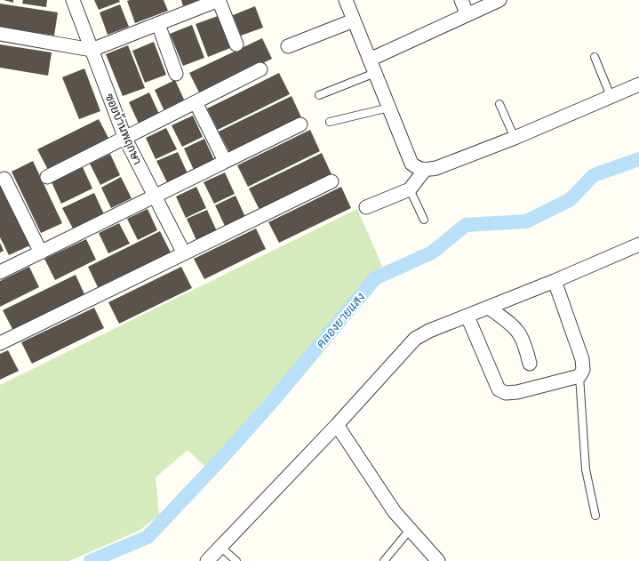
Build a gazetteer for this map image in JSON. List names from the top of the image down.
{
  "streets": {
    "street": ["ซอยบ้านพฤกษา"]
  },
  "water": ["คลองยายแสง"]
}
